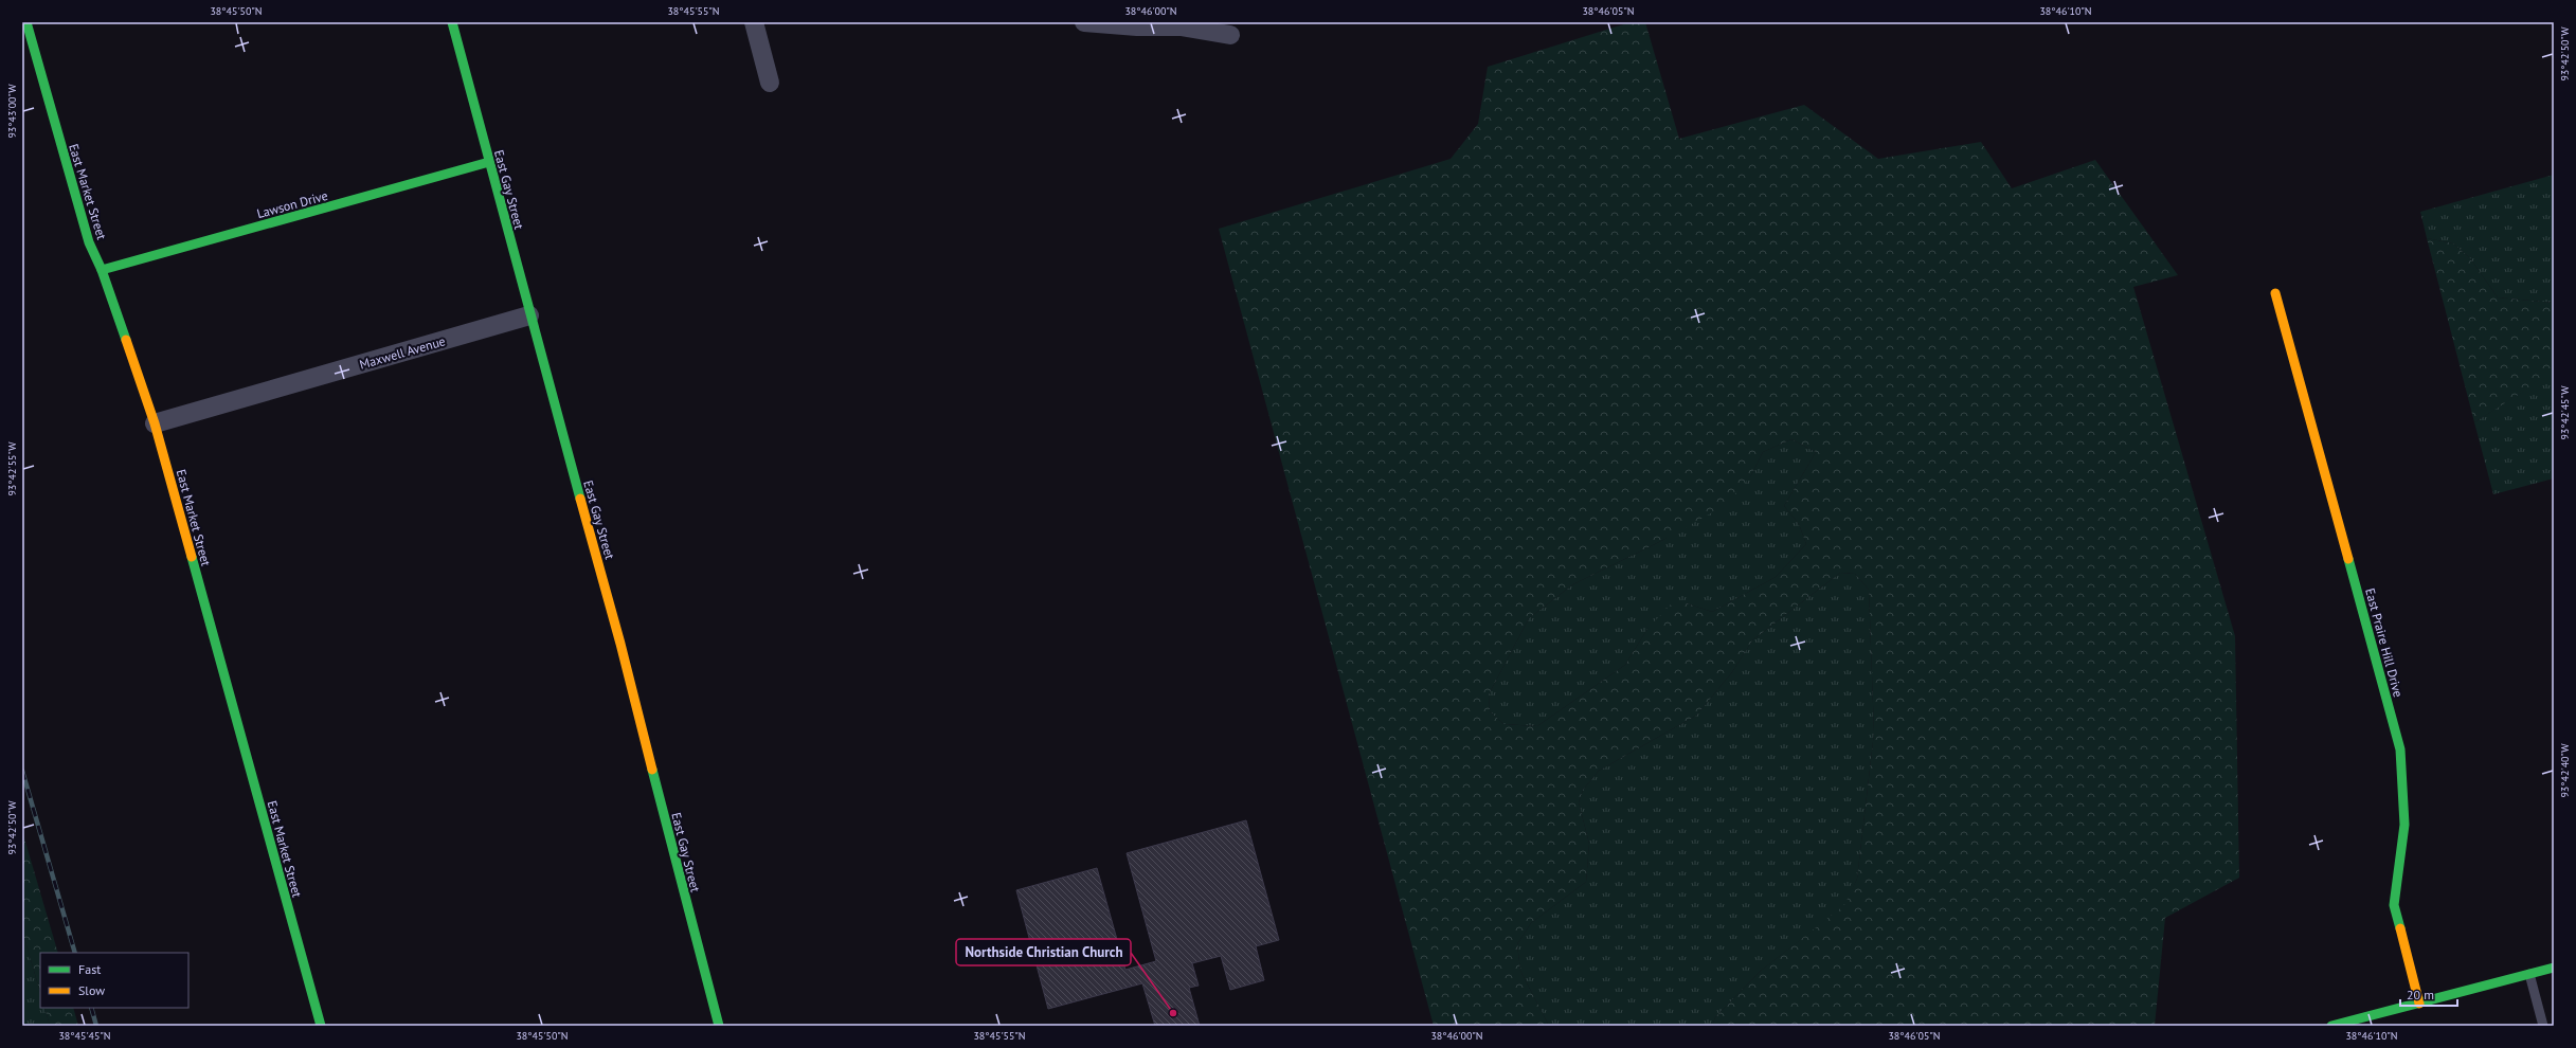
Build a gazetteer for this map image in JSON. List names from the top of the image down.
{
  "streets": {
    "street": [
      "East Gay Street",
      "East Market Street",
      "Lawson Drive",
      "Maxwell Avenue",
      "East Praire Hill Drive"
    ]
  },
  "crossings": [
    ["East Gay Street", "Lawson Drive"],
    ["East Gay Street", "Maxwell Avenue"],
    ["East Market Street", "Lawson Drive"],
    ["East Market Street", "Maxwell Avenue"]
  ],
  "places": ["Northside Christian Church"],
  "legend": ["Fast", "Slow"],
  "scale_bar": "20 m",
  "coordinates": [
    "38°45'50\"N",
    "38°45'55\"N",
    "38°46'00\"N",
    "38°46'05\"N",
    "38°46'10\"N",
    "93°42'50\"W",
    "93°43'00\"W",
    "93°42'45\"W",
    "93°42'55\"W",
    "93°42'40\"W",
    "38°45'45\"N"
  ]
}
